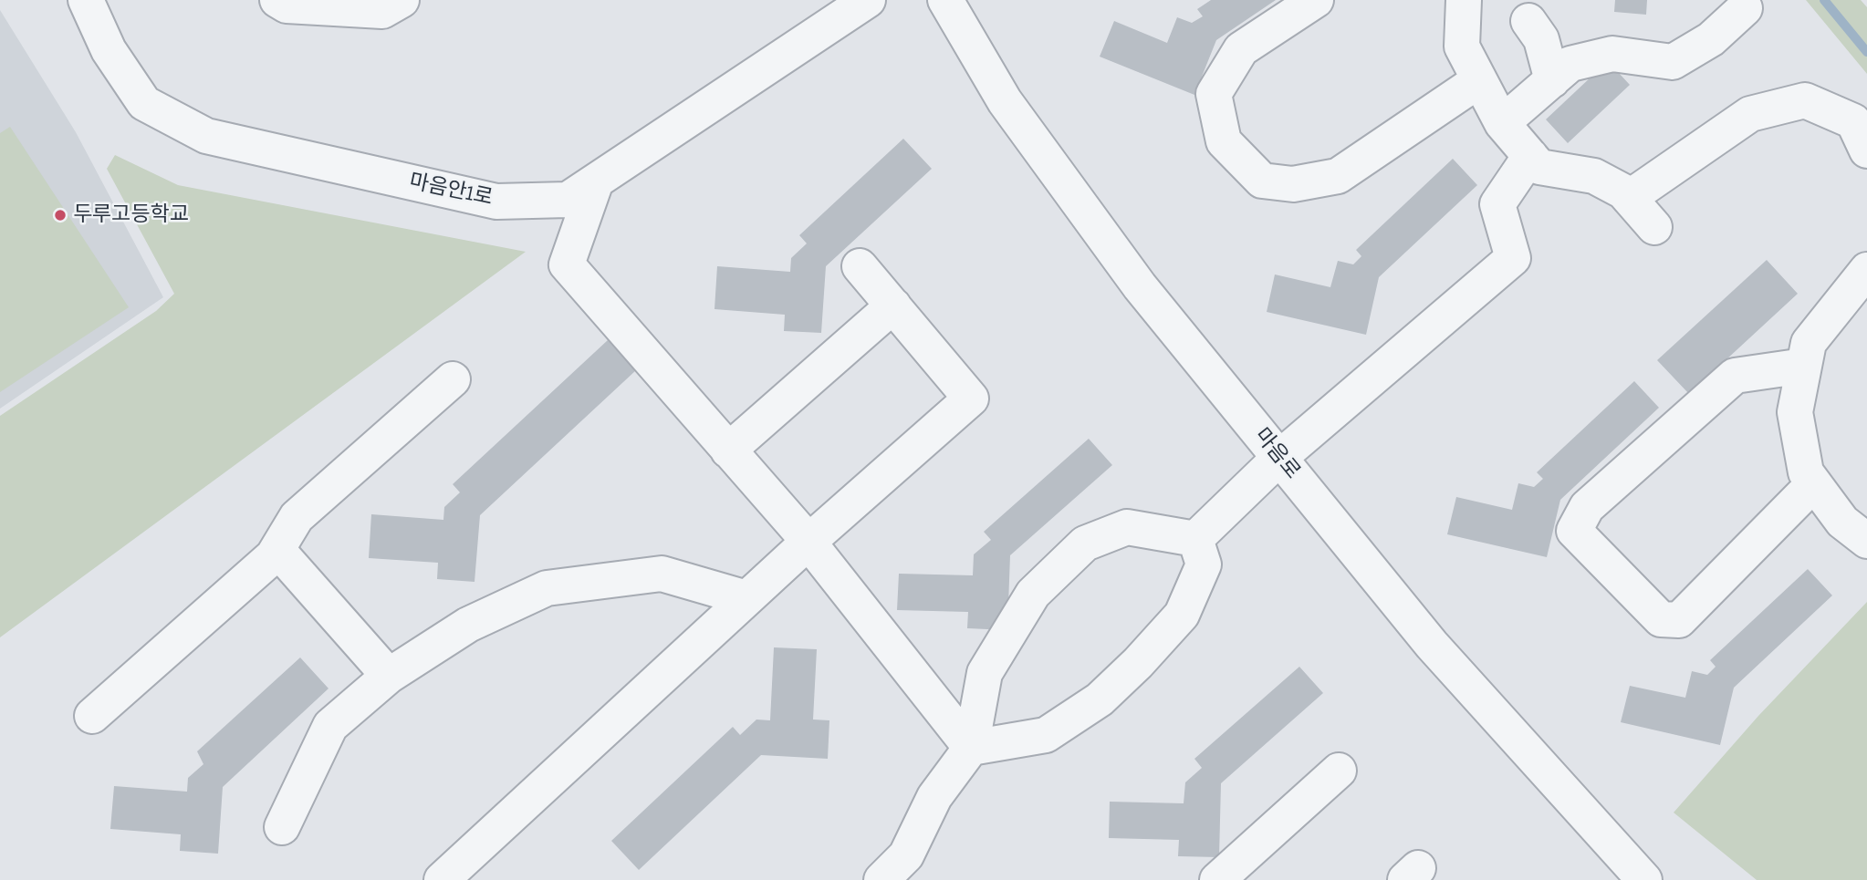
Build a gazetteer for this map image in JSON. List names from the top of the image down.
{
  "streets": {
    "street": ["마음안1로", "마음로"]
  },
  "places": ["두루고등학교"]
}
